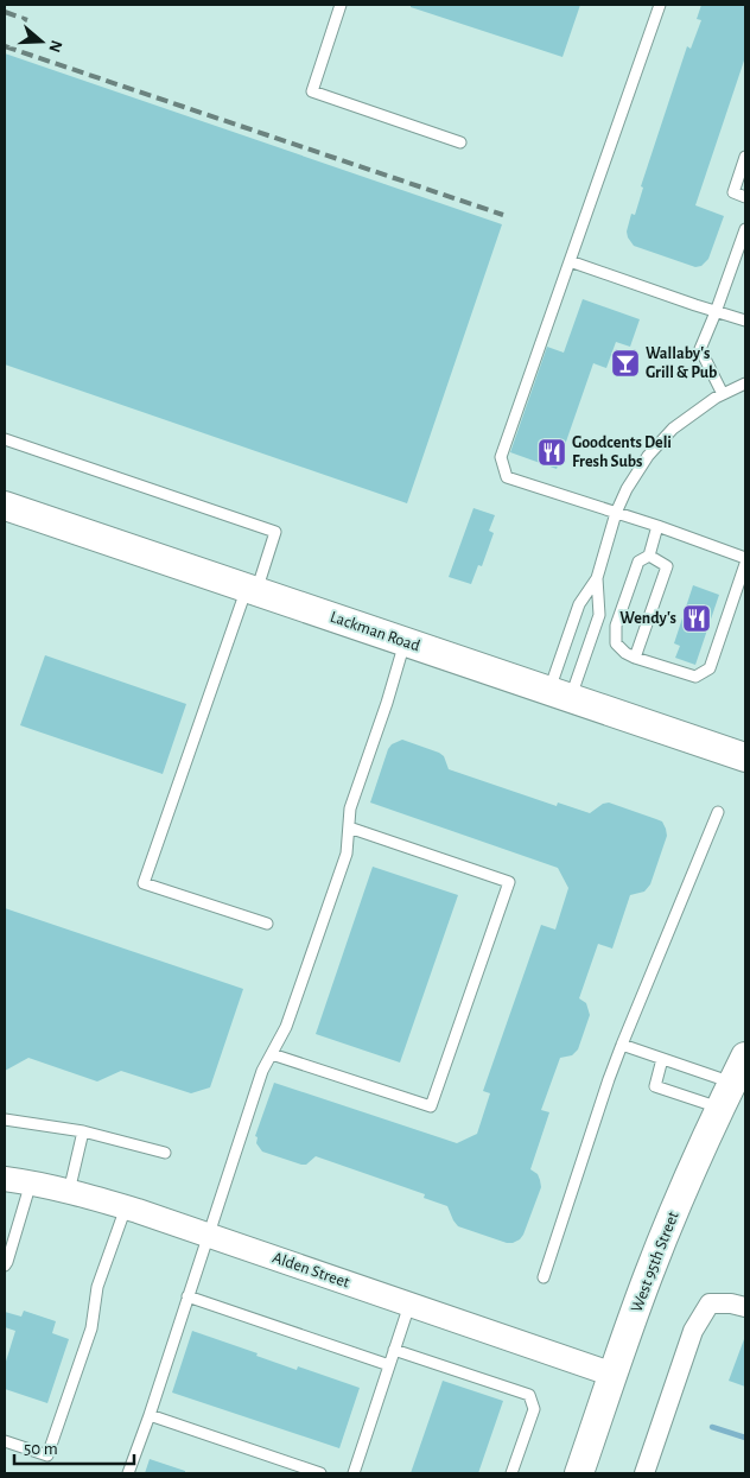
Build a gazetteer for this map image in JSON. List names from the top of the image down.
{
  "streets": {
    "main road": ["Lackman Road", "West 95th Street"],
    "street": ["Alden Street"]
  },
  "crossings": [
    ["West 95th Street", "Alden Street"]
  ],
  "places": {
    "bar": ["Wallaby's Grill & Pub"],
    "restaurant": ["Goodcents Deli Fresh Subs", "Wendy's"]
  },
  "scale_bar": "50 m",
  "north": "right"
}
